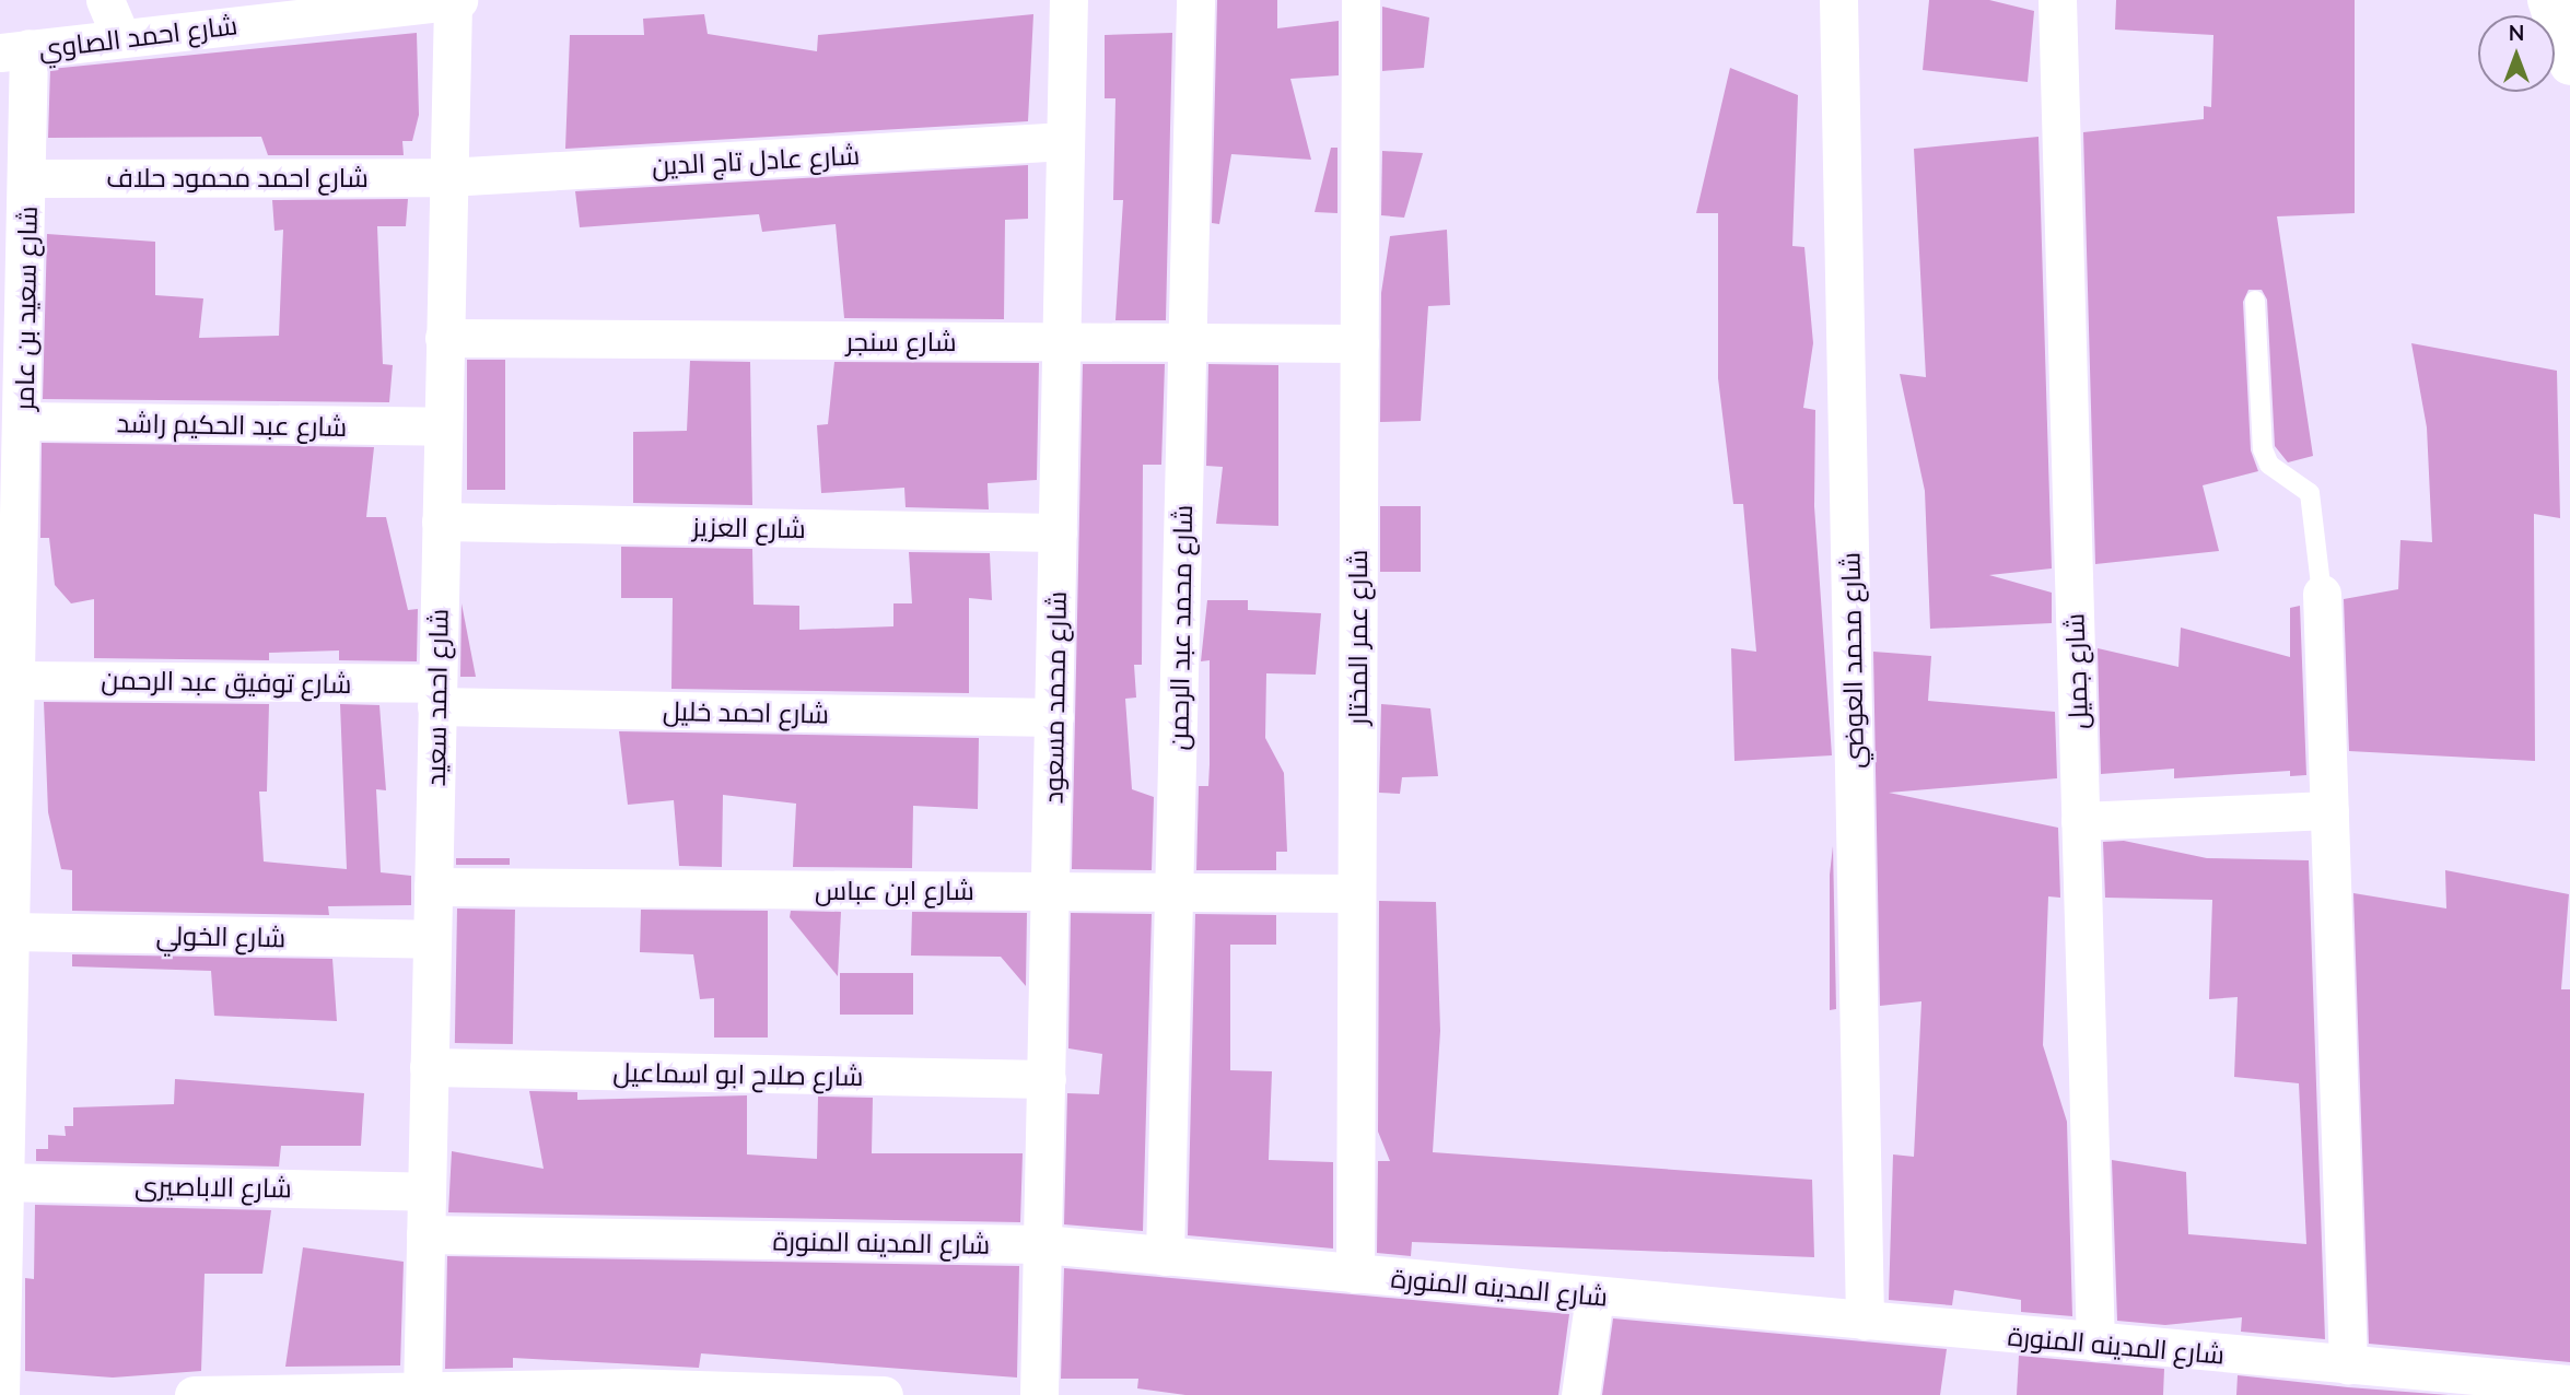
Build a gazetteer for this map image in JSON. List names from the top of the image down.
{
  "streets": {
    "street": [
      "شارع احمد الصاوي",
      "شارع عادل تاج الدين",
      "شارع احمد محمود حلاف",
      "شارع سعيد بن عامر",
      "شارع سنجر",
      "شارع عبد الحكيم راشد",
      "شارع العزيز",
      "شارع محمد عبد الرحمن",
      "شارع عمر المختار",
      "شارع محمد العوضي",
      "شارع جميل",
      "شارع توفيق عبد الرحمن",
      "شارع احمد سعيد",
      "شارع محمد مسعود",
      "شارع احمد خليل",
      "شارع ابن عباس",
      "شارع الخولي",
      "شارع صلاح ابو اسماعيل",
      "شارع الاباصيرى",
      "شارع المدينه المنورة"
    ]
  },
  "crossings": [
    ["شارع احمد الصاوي", "شارع سعيد بن عامر"],
    ["شارع احمد الصاوي", "شارع احمد سعيد"],
    ["شارع عادل تاج الدين", "شارع احمد محمود حلاف"],
    ["شارع عادل تاج الدين", "شارع احمد سعيد"],
    ["شارع عادل تاج الدين", "شارع محمد مسعود"],
    ["شارع احمد محمود حلاف", "شارع سعيد بن عامر"],
    ["شارع احمد محمود حلاف", "شارع احمد سعيد"],
    ["شارع سعيد بن عامر", "شارع عبد الحكيم راشد"],
    ["شارع سعيد بن عامر", "شارع توفيق عبد الرحمن"],
    ["شارع سعيد بن عامر", "شارع الخولي"],
    ["شارع سعيد بن عامر", "شارع الاباصيرى"],
    ["شارع سنجر", "شارع محمد عبد الرحمن"],
    ["شارع سنجر", "شارع عمر المختار"],
    ["شارع سنجر", "شارع احمد سعيد"],
    ["شارع سنجر", "شارع محمد مسعود"],
    ["شارع عبد الحكيم راشد", "شارع احمد سعيد"],
    ["شارع العزيز", "شارع احمد سعيد"],
    ["شارع العزيز", "شارع محمد مسعود"],
    ["شارع محمد عبد الرحمن", "شارع ابن عباس"],
    ["شارع محمد عبد الرحمن", "شارع المدينه المنورة"],
    ["شارع عمر المختار", "شارع ابن عباس"],
    ["شارع عمر المختار", "شارع المدينه المنورة"],
    ["شارع محمد العوضي", "شارع المدينه المنورة"],
    ["شارع جميل", "شارع المدينه المنورة"],
    ["شارع توفيق عبد الرحمن", "شارع احمد سعيد"],
    ["شارع توفيق عبد الرحمن", "شارع احمد خليل"],
    ["شارع احمد سعيد", "شارع احمد خليل"],
    ["شارع احمد سعيد", "شارع ابن عباس"],
    ["شارع احمد سعيد", "شارع الخولي"],
    ["شارع احمد سعيد", "شارع صلاح ابو اسماعيل"],
    ["شارع احمد سعيد", "شارع الاباصيرى"],
    ["شارع احمد سعيد", "شارع المدينه المنورة"],
    ["شارع محمد مسعود", "شارع احمد خليل"],
    ["شارع محمد مسعود", "شارع ابن عباس"],
    ["شارع محمد مسعود", "شارع صلاح ابو اسماعيل"],
    ["شارع محمد مسعود", "شارع المدينه المنورة"]
  ],
  "north": "top"
}
